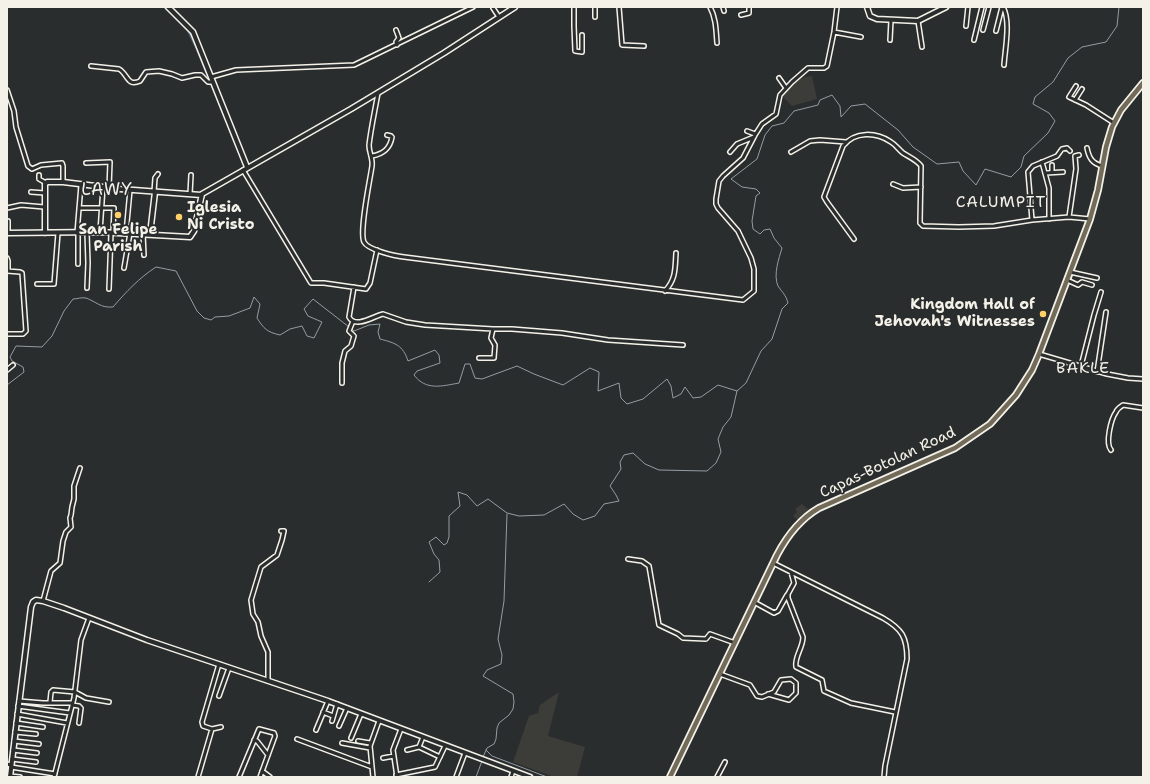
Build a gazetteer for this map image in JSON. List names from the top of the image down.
{
  "streets": {
    "main road": ["Capas-Botolan Road"]
  },
  "districts": ["LAWY", "CALUMPIT", "BAKLE"],
  "places": ["San Felipe Parish", "Iglesia Ni Cristo", "Kingdom Hall of Jehovah's Witnesses"]
}
